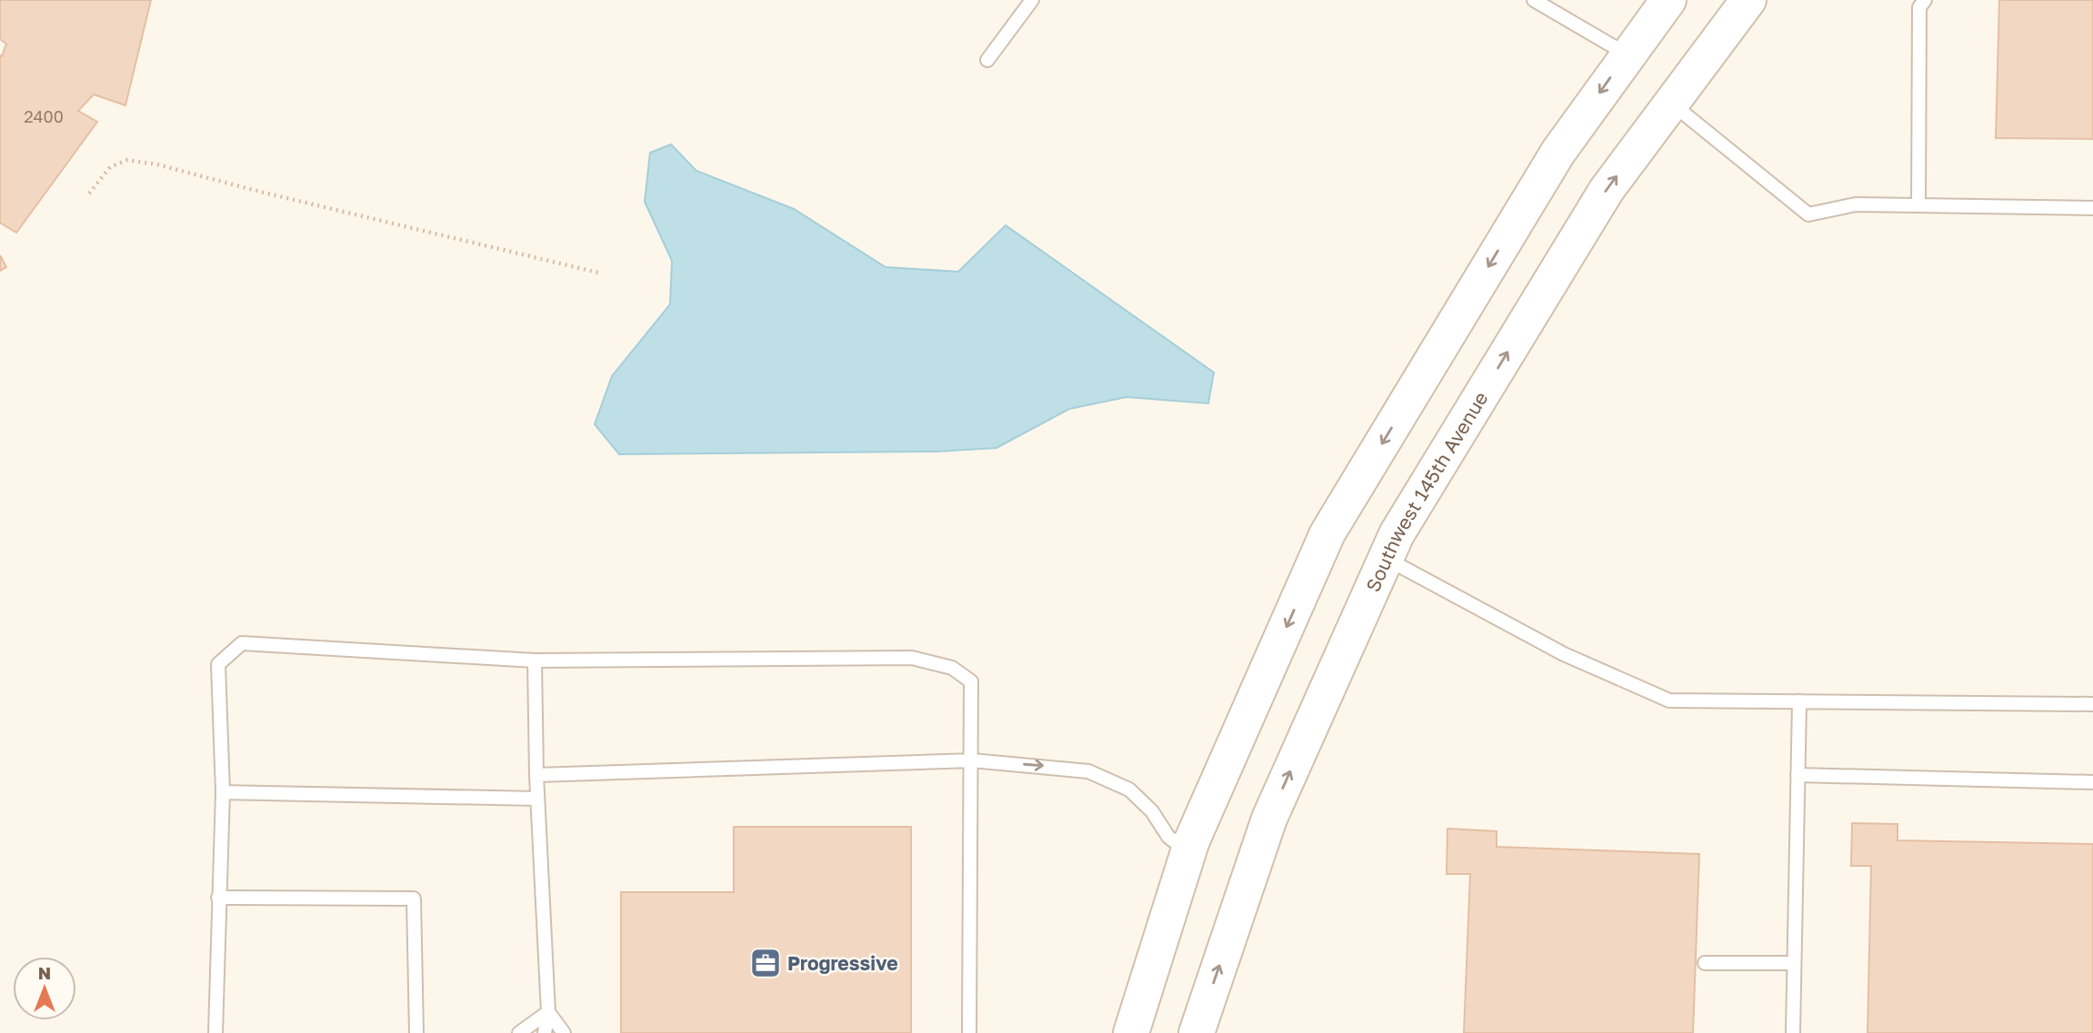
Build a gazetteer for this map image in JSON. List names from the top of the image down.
{
  "streets": {
    "street": ["Southwest 145th Avenue"]
  },
  "places": {
    "office": ["Progressive"]
  },
  "house_numbers": ["2400"],
  "north": "top"
}
